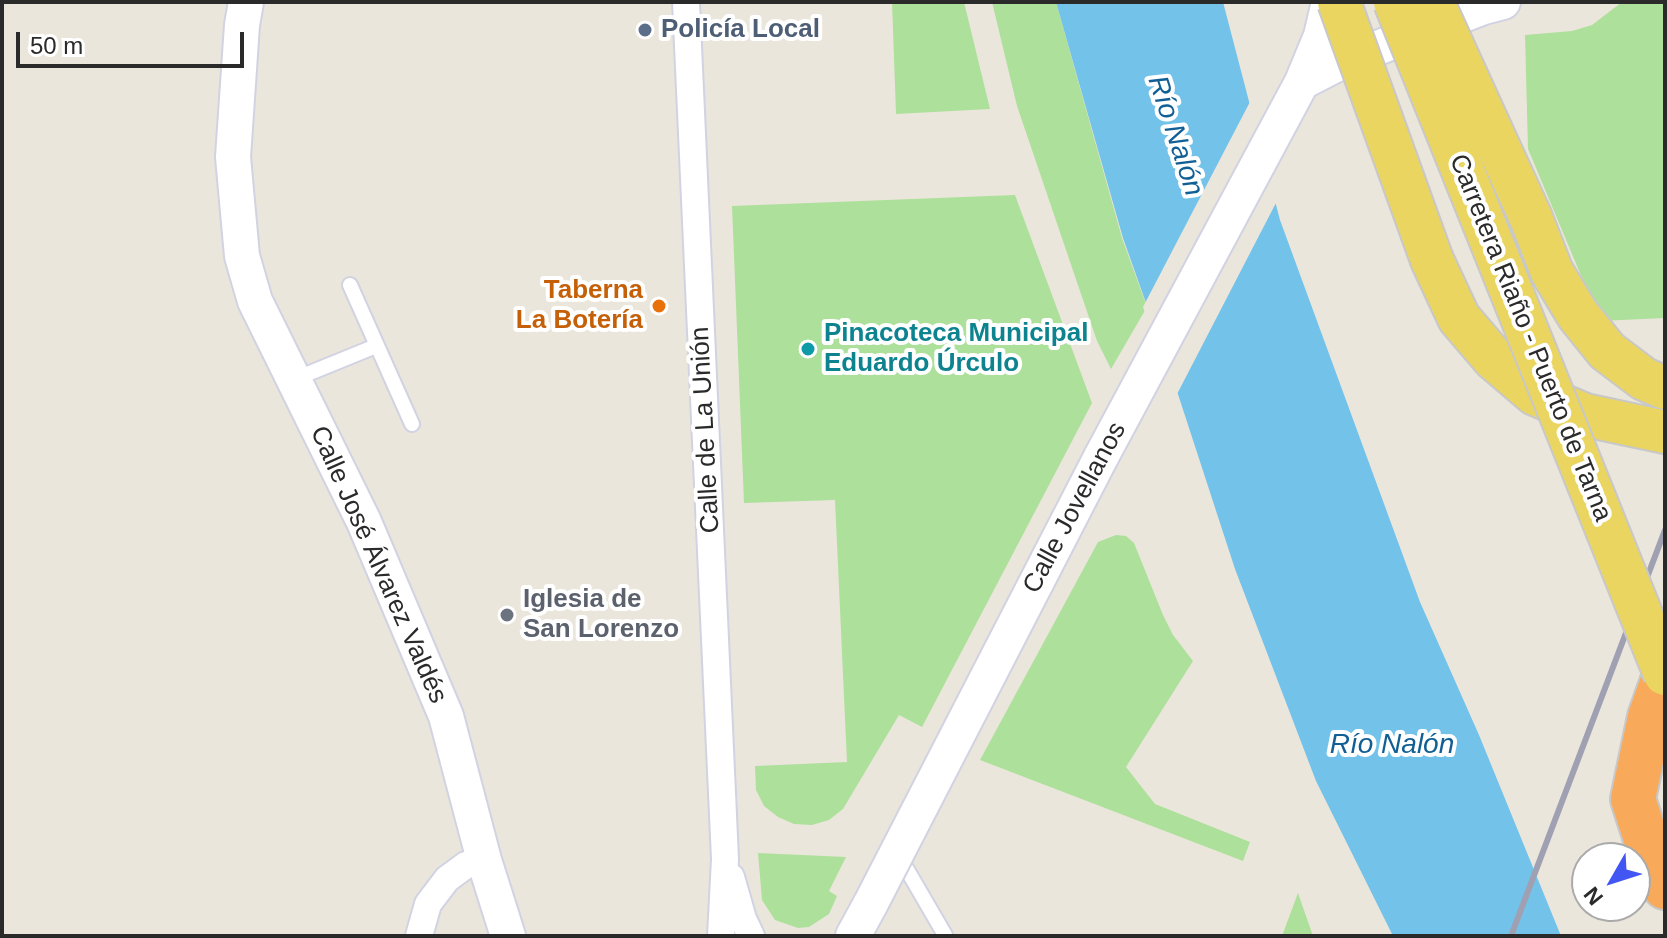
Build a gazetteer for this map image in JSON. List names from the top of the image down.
{
  "streets": {
    "main road": ["Carretera Riaño - Puerto de Tarna"],
    "street": ["Calle de La Unión", "Calle Jovellanos", "Calle José Álvarez Valdés"]
  },
  "water": ["Río Nalón"],
  "places": [
    "Policía Local",
    "Taberna La Botería",
    "Pinacoteca Municipal Eduardo Úrculo",
    "Iglesia de San Lorenzo"
  ],
  "scale_bar": "50 m",
  "north": "bottom left"
}
